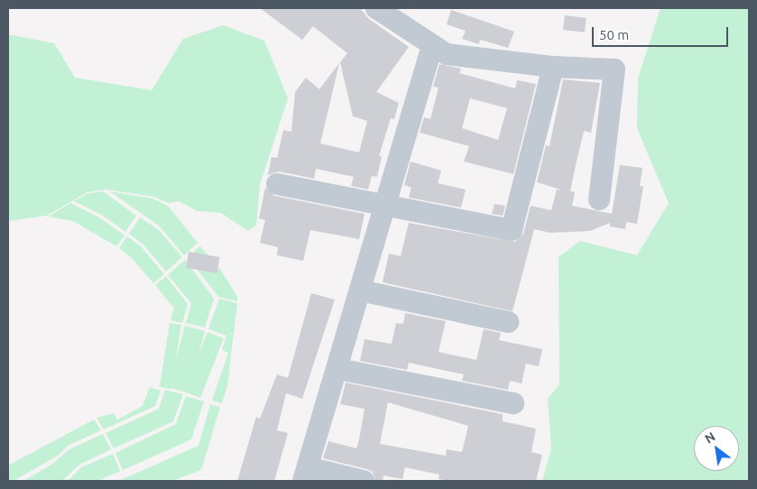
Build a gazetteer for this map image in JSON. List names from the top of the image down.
{
  "scale_bar": "50 m",
  "north": "top left"
}
